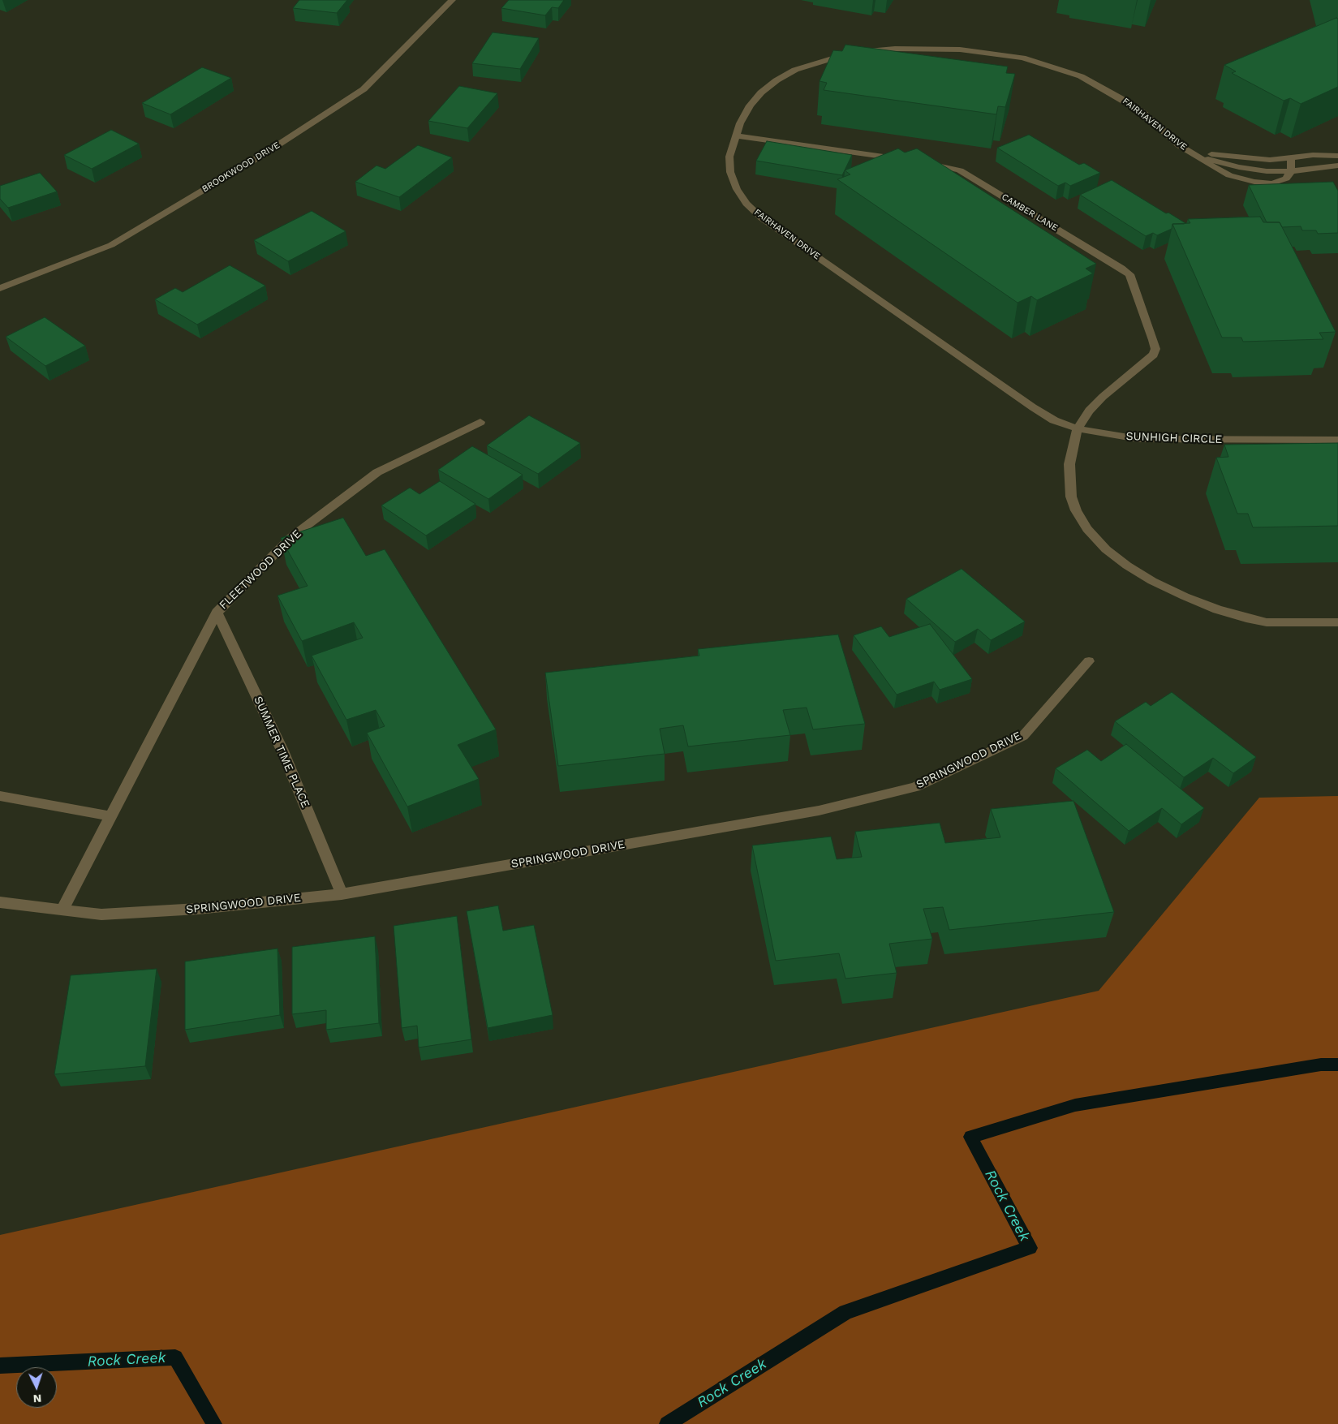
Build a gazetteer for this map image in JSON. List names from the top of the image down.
{
  "streets": {
    "street": [
      "FAIRHAVEN DRIVE",
      "BROOKWOOD DRIVE",
      "CAMBER LANE",
      "SUNHIGH CIRCLE",
      "FLEETWOOD DRIVE",
      "SUMMER TIME PLACE",
      "SPRINGWOOD DRIVE"
    ]
  },
  "crossings": [
    ["FAIRHAVEN DRIVE", "CAMBER LANE"],
    ["FAIRHAVEN DRIVE", "SUNHIGH CIRCLE"],
    ["CAMBER LANE", "SUNHIGH CIRCLE"],
    ["FLEETWOOD DRIVE", "SUMMER TIME PLACE"],
    ["FLEETWOOD DRIVE", "SPRINGWOOD DRIVE"],
    ["SUMMER TIME PLACE", "SPRINGWOOD DRIVE"]
  ],
  "water": ["Rock Creek"],
  "north": "bottom"
}
